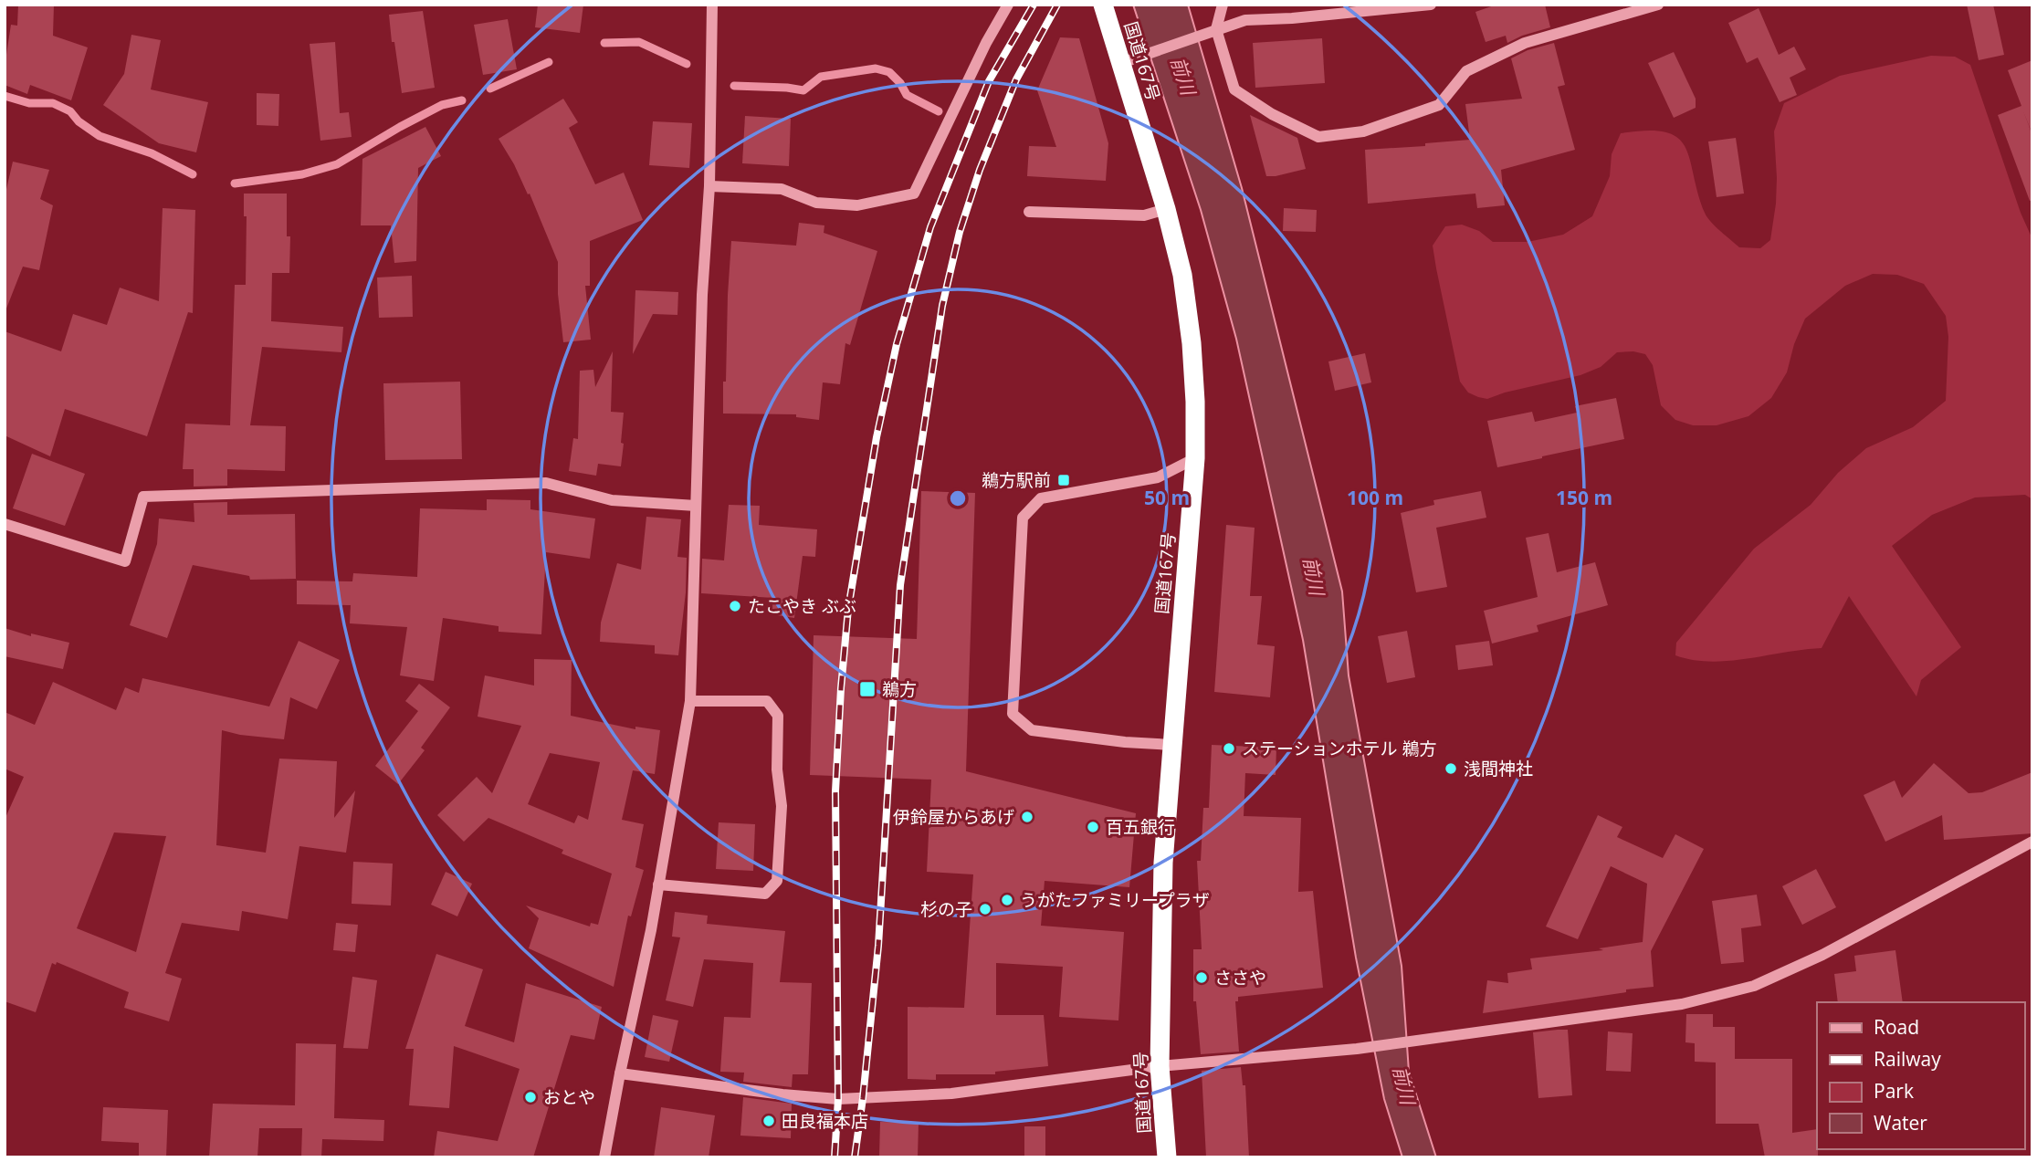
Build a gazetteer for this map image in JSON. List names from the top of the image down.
{
  "streets": {
    "highway": ["国道167号"]
  },
  "water": ["前川"],
  "places": {
    "transit": ["鵜方駅前", "鵜方"],
    "other": [
      "たこやき ぶぶ",
      "ステーションホテル 鵜方",
      "浅間神社",
      "伊鈴屋からあげ",
      "百五銀行",
      "うがたファミリープラザ",
      "杉の子",
      "ささや",
      "おとや",
      "田良福本店"
    ]
  },
  "legend": [
    "Road",
    "Railway",
    "Park",
    "Water"
  ],
  "rings": ["50 m", "100 m", "150 m"]
}
